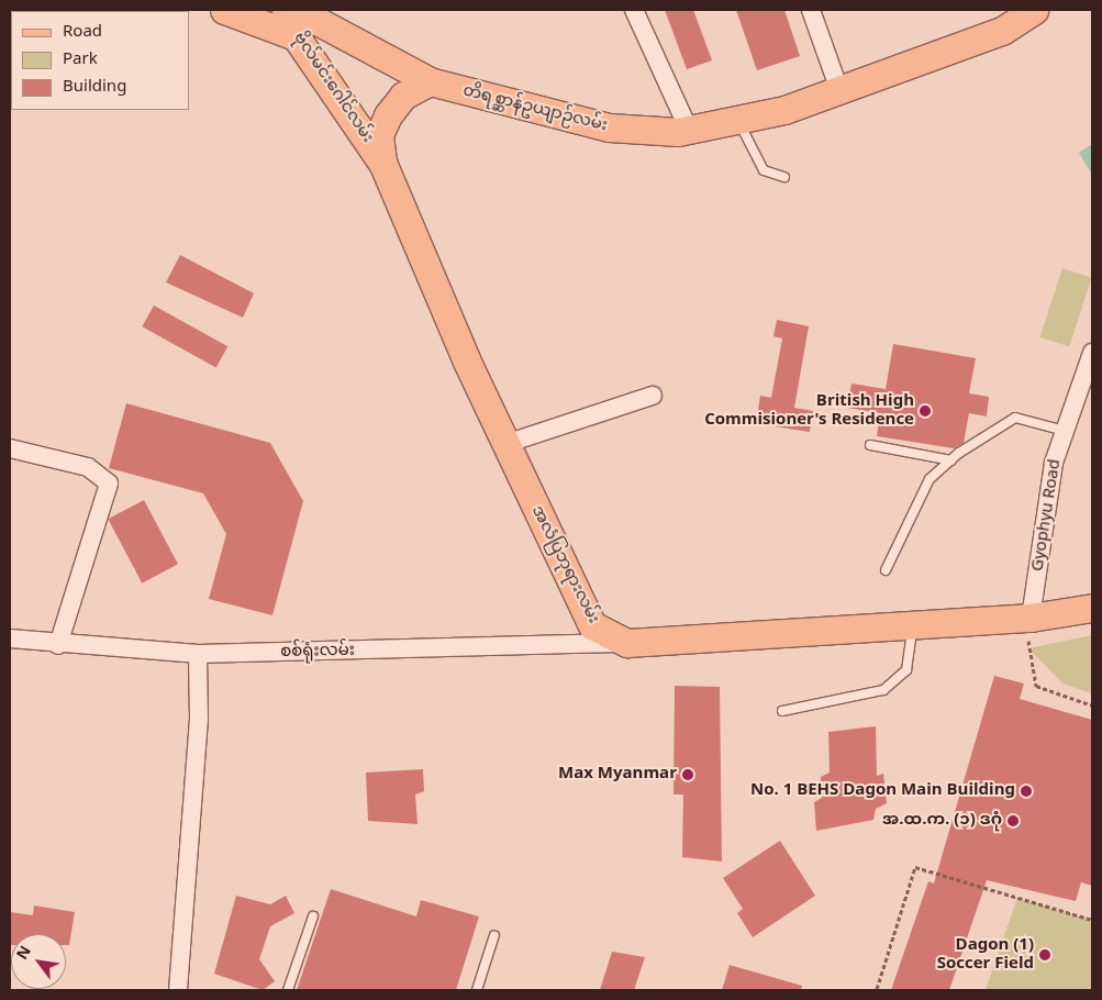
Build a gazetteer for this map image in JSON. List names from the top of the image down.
{
  "streets": {
    "main road": ["ဗိုလ်မင်းဂေါင်လမ်း", "တိရစ္ဆာန်ဥယျာဉ်လမ်း", "အလံပြဘုရားလမ်း"],
    "street": ["Gyophyu Road", "စစ်ရုံးလမ်း"]
  },
  "crossings": [
    ["ဗိုလ်မင်းဂေါင်လမ်း", "တိရစ္ဆာန်ဥယျာဉ်လမ်း"],
    ["ဗိုလ်မင်းဂေါင်လမ်း", "အလံပြဘုရားလမ်း"],
    ["Gyophyu Road", "အလံပြဘုရားလမ်း"],
    ["အလံပြဘုရားလမ်း", "စစ်ရုံးလမ်း"]
  ],
  "places": [
    "British High Commisioner's Residence",
    "Max Myanmar",
    "No. 1 BEHS Dagon Main Building",
    "အ.ထ.က. (၁) ဒဂုံ",
    "Dagon (1) Soccer Field"
  ],
  "legend": ["Road", "Park", "Building"],
  "north": "top left"
}
